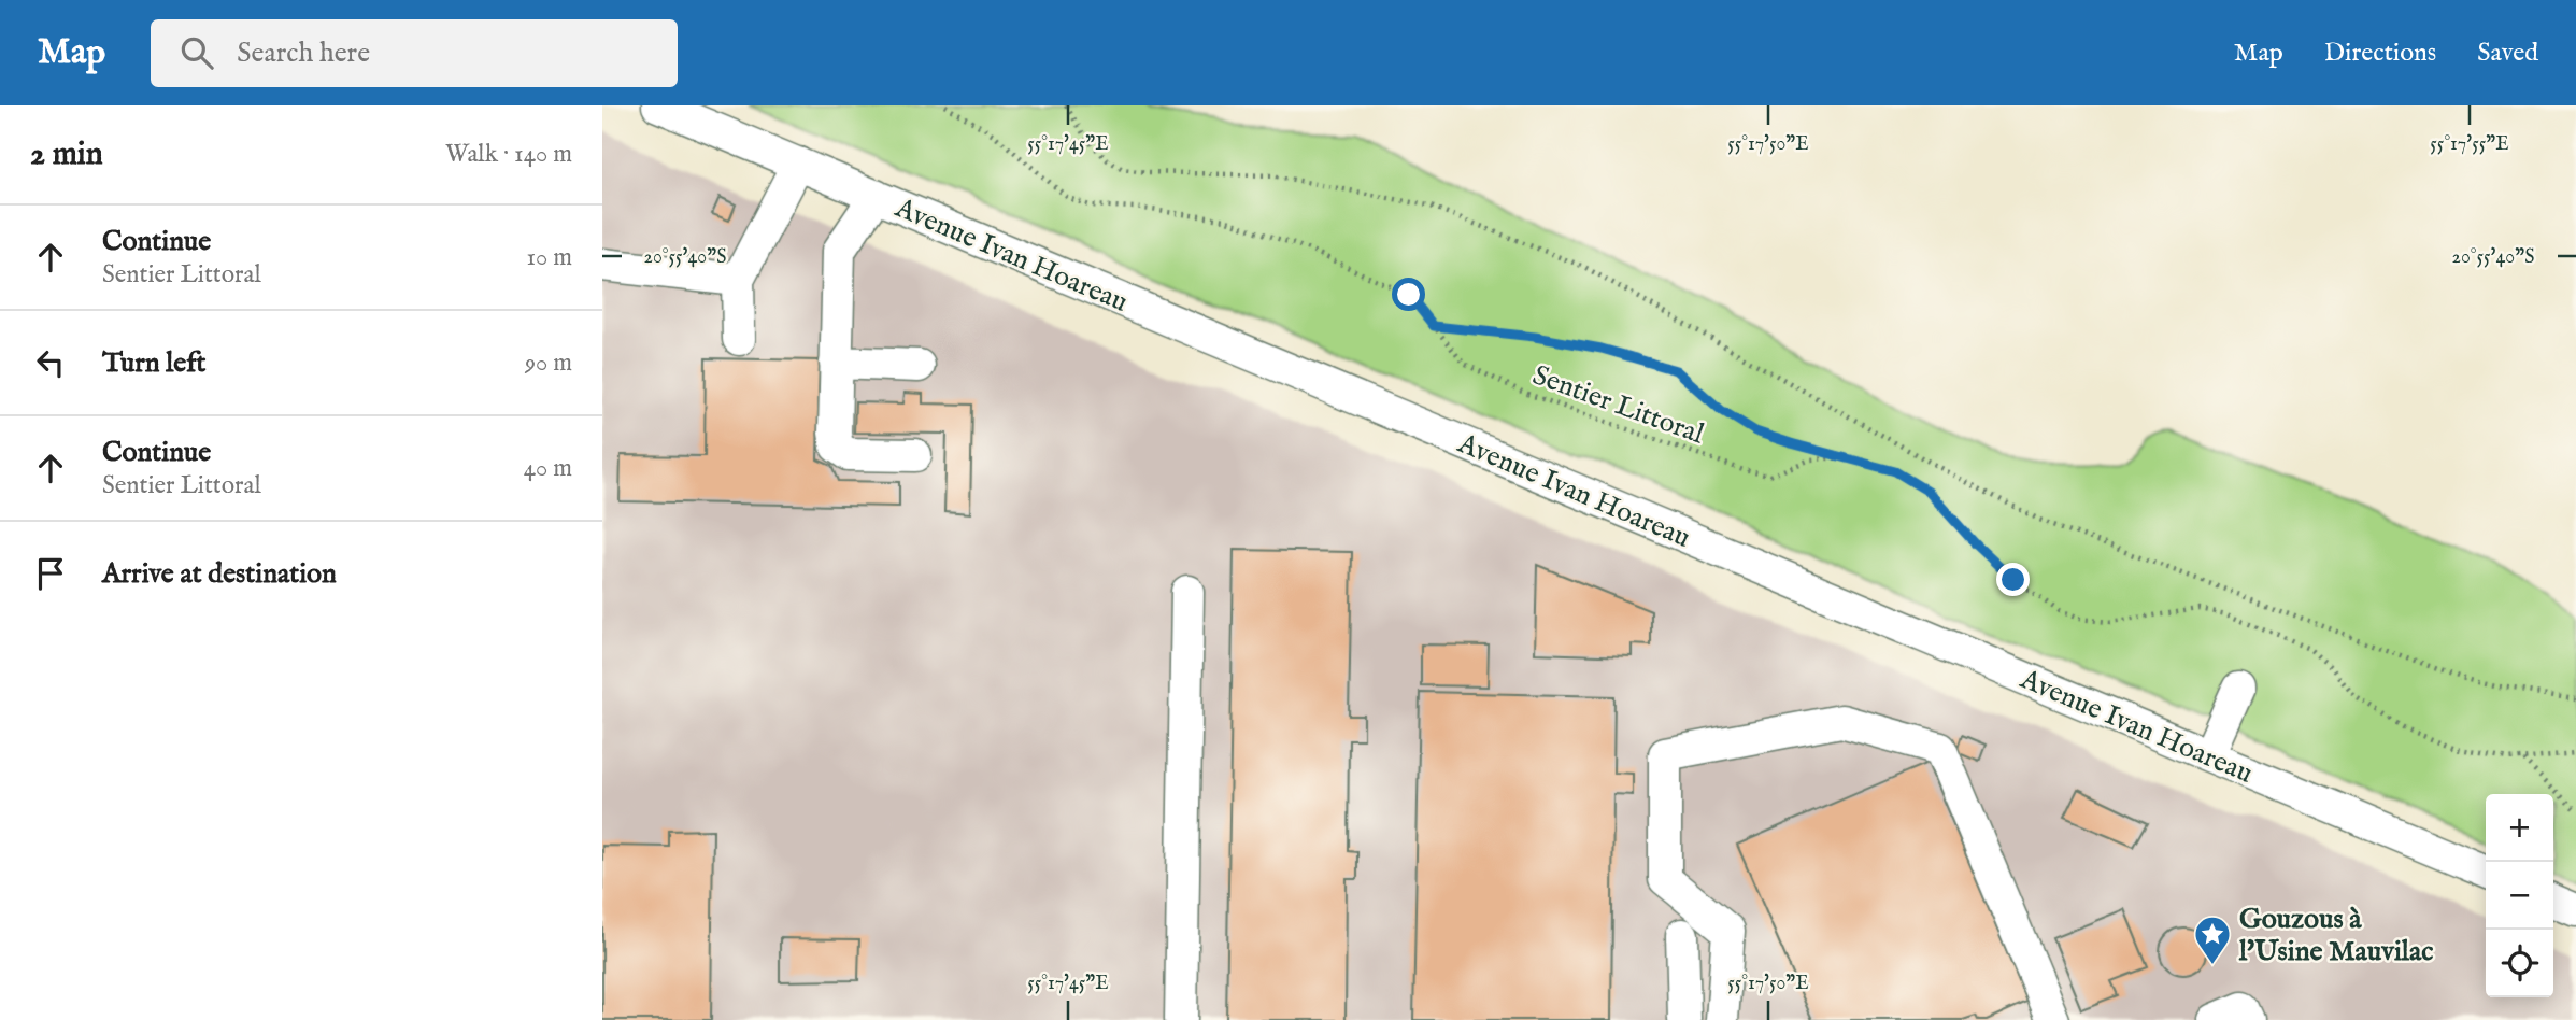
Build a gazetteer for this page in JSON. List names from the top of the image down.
{
  "streets": {
    "street": ["Avenue Ivan Hoareau"],
    "path": ["Sentier Littoral"]
  },
  "places": {
    "place": ["Gouzous à l'Usine Mauvilac"]
  },
  "page": {
    "header": "Map",
    "search": "Search here",
    "nav": ["Map", "Directions", "Saved"],
    "heading": ["2 min", "Walk · 140 m"],
    "list": [
      ["Continue", "Sentier Littoral", "10 m"],
      ["Turn left", "90 m"],
      ["Continue", "Sentier Littoral", "40 m"],
      "Arrive at destination"
    ],
    "map_buttons": ["+", "−"]
  },
  "coordinates": [
    "55°17'45\"E",
    "55°17'50\"E",
    "55°17'55\"E",
    "20°55'40\"S"
  ]
}
